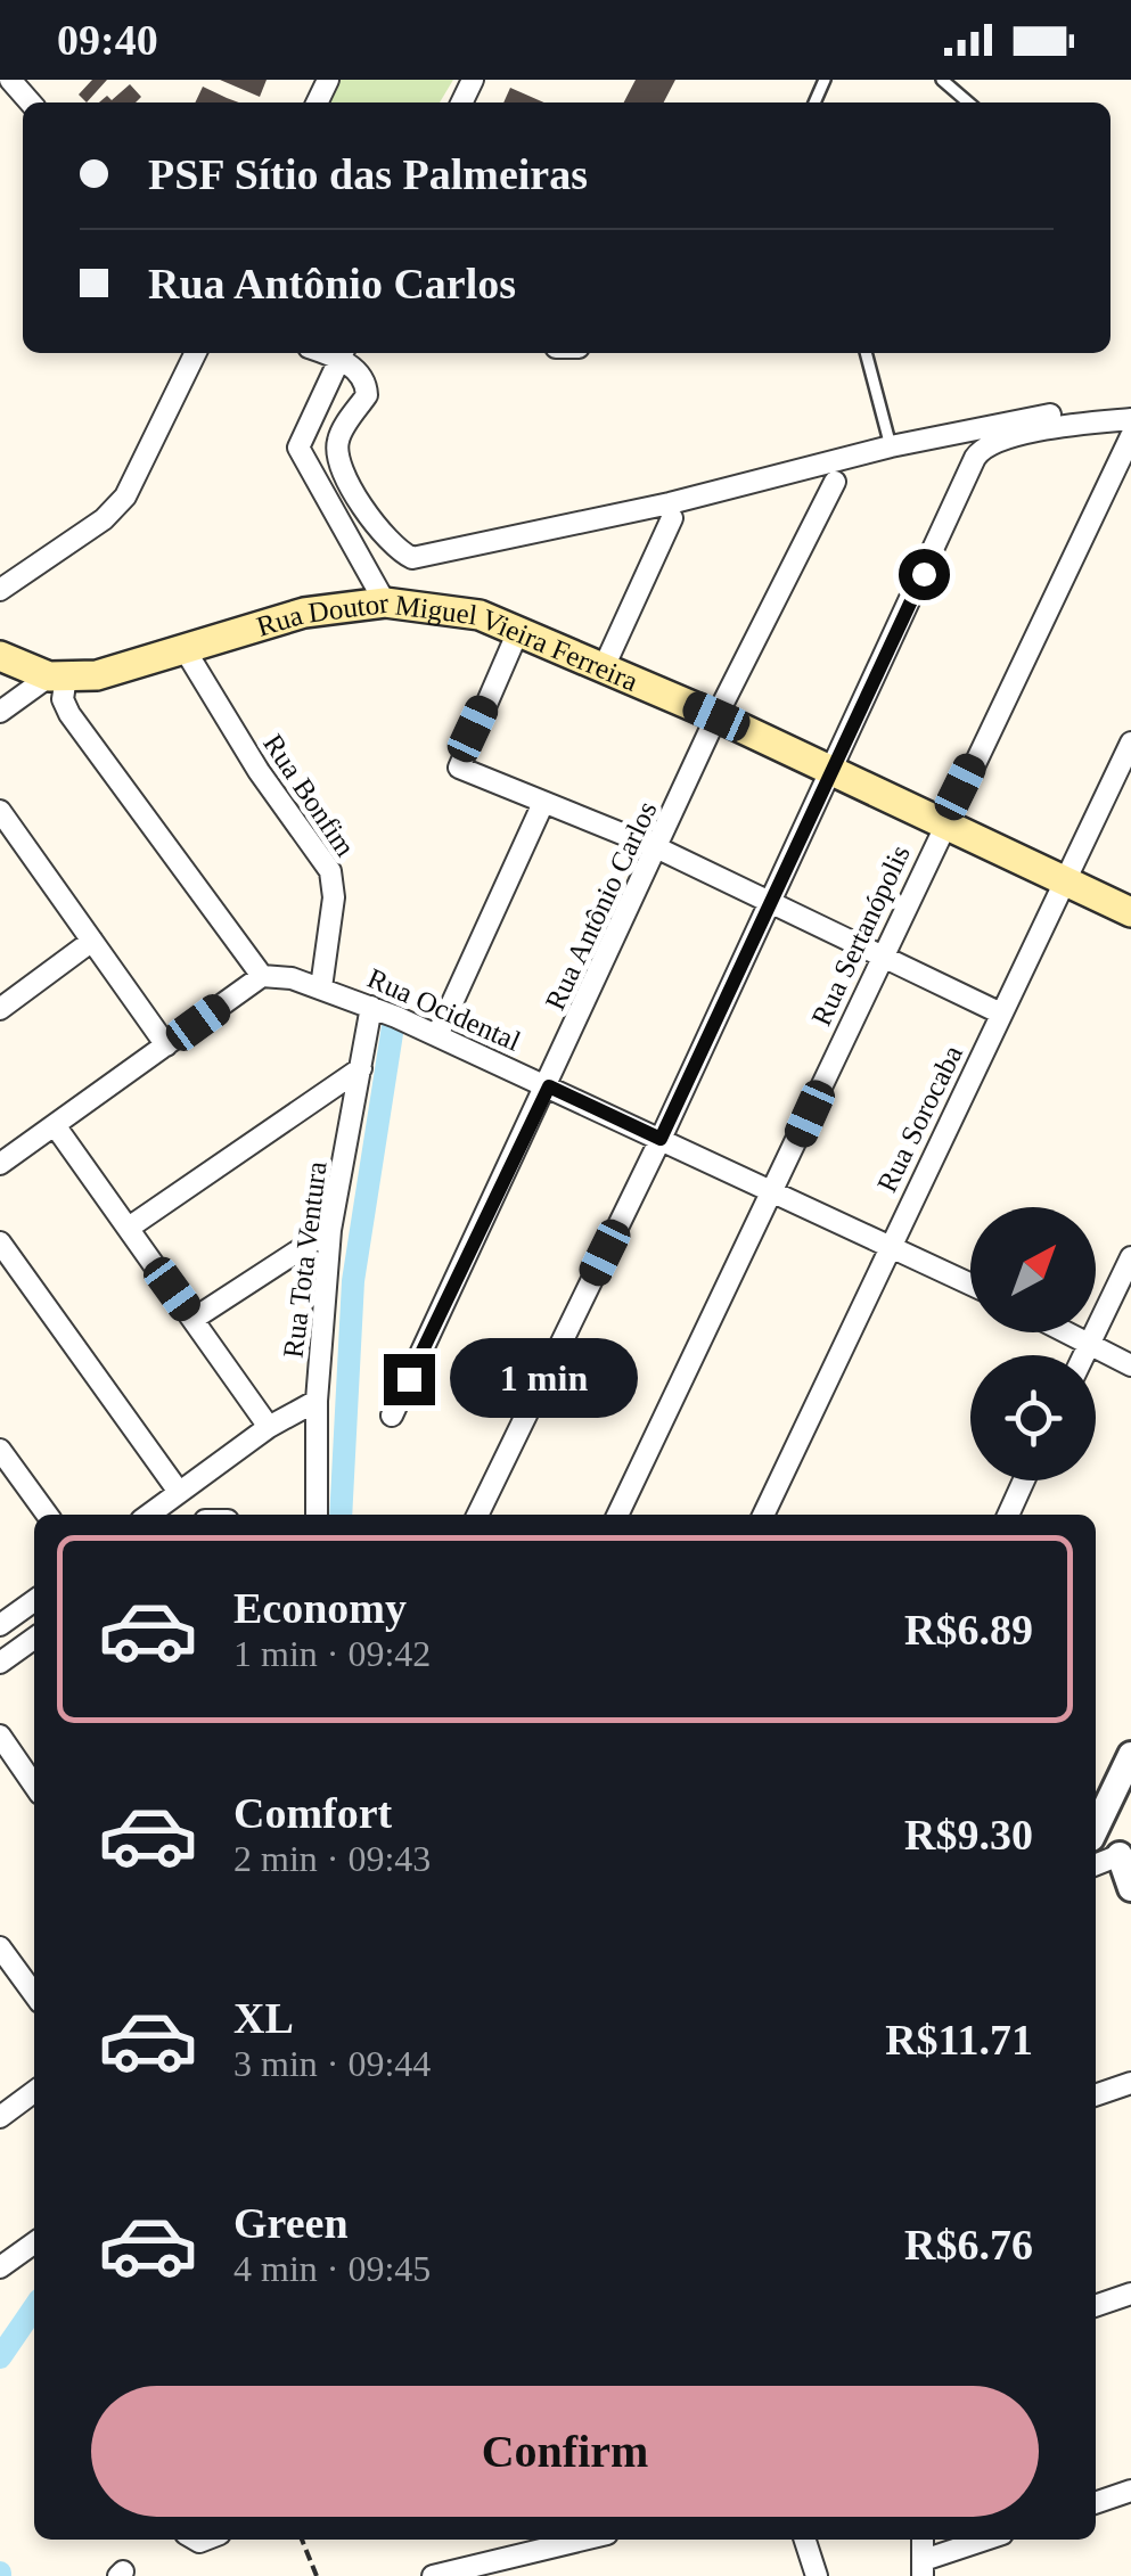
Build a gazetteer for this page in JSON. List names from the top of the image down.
{
  "streets": {
    "main road": ["Rua Doutor Miguel Vieira Ferreira"],
    "street": [
      "Rua Bonfim",
      "Rua Antônio Carlos",
      "Rua Sertanópolis",
      "Rua Ocidental",
      "Rua Sorocaba",
      "Rua Tota Ventura"
    ]
  },
  "crossings": [
    ["Rua Doutor Miguel Vieira Ferreira", "Rua Bonfim"],
    ["Rua Doutor Miguel Vieira Ferreira", "Rua Antônio Carlos"],
    ["Rua Doutor Miguel Vieira Ferreira", "Rua Sertanópolis"],
    ["Rua Doutor Miguel Vieira Ferreira", "Rua Sorocaba"],
    ["Rua Bonfim", "Rua Ocidental"],
    ["Rua Antônio Carlos", "Rua Ocidental"],
    ["Rua Sertanópolis", "Rua Ocidental"],
    ["Rua Ocidental", "Rua Sorocaba"],
    ["Rua Ocidental", "Rua Tota Ventura"]
  ],
  "north": "top right",
  "page": {
    "status": "09:40",
    "banner": ["PSF Sítio das Palmeiras", "Rua Antônio Carlos"],
    "bubble": "1 min",
    "list": [
      {
        "name": "Economy",
        "note": "1 min · 09:42",
        "value": "R$6.89"
      },
      {
        "name": "Comfort",
        "note": "2 min · 09:43",
        "value": "R$9.30"
      },
      {
        "name": "XL",
        "note": "3 min · 09:44",
        "value": "R$11.71"
      },
      {
        "name": "Green",
        "note": "4 min · 09:45",
        "value": "R$6.76"
      }
    ],
    "buttons": "Confirm"
  }
}
